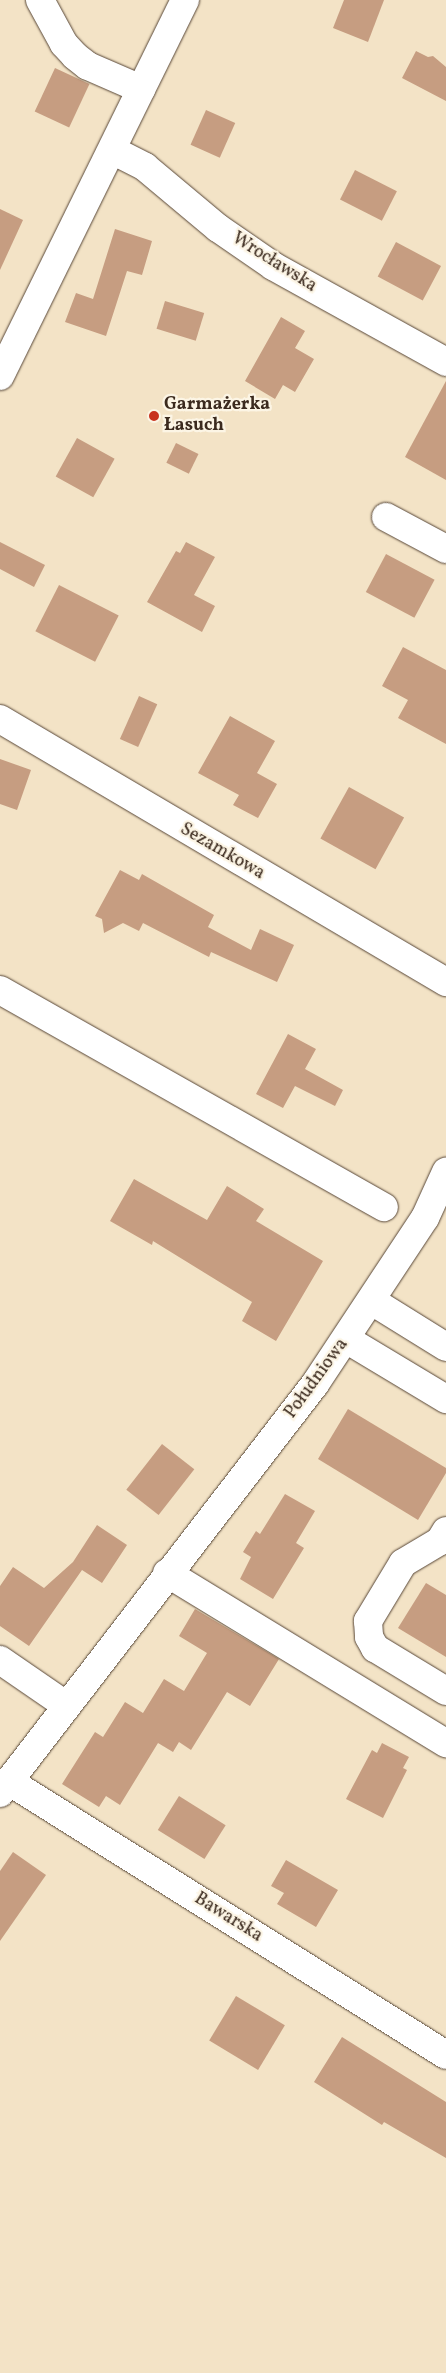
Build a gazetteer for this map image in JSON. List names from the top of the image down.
{
  "streets": {
    "street": [
      "Wrocławska",
      "Sezamkowa",
      "Południowa",
      "Bawarska"
    ]
  },
  "crossings": [
    ["Południowa", "Bawarska"]
  ],
  "places": ["Garmażerka Łasuch"]
}
